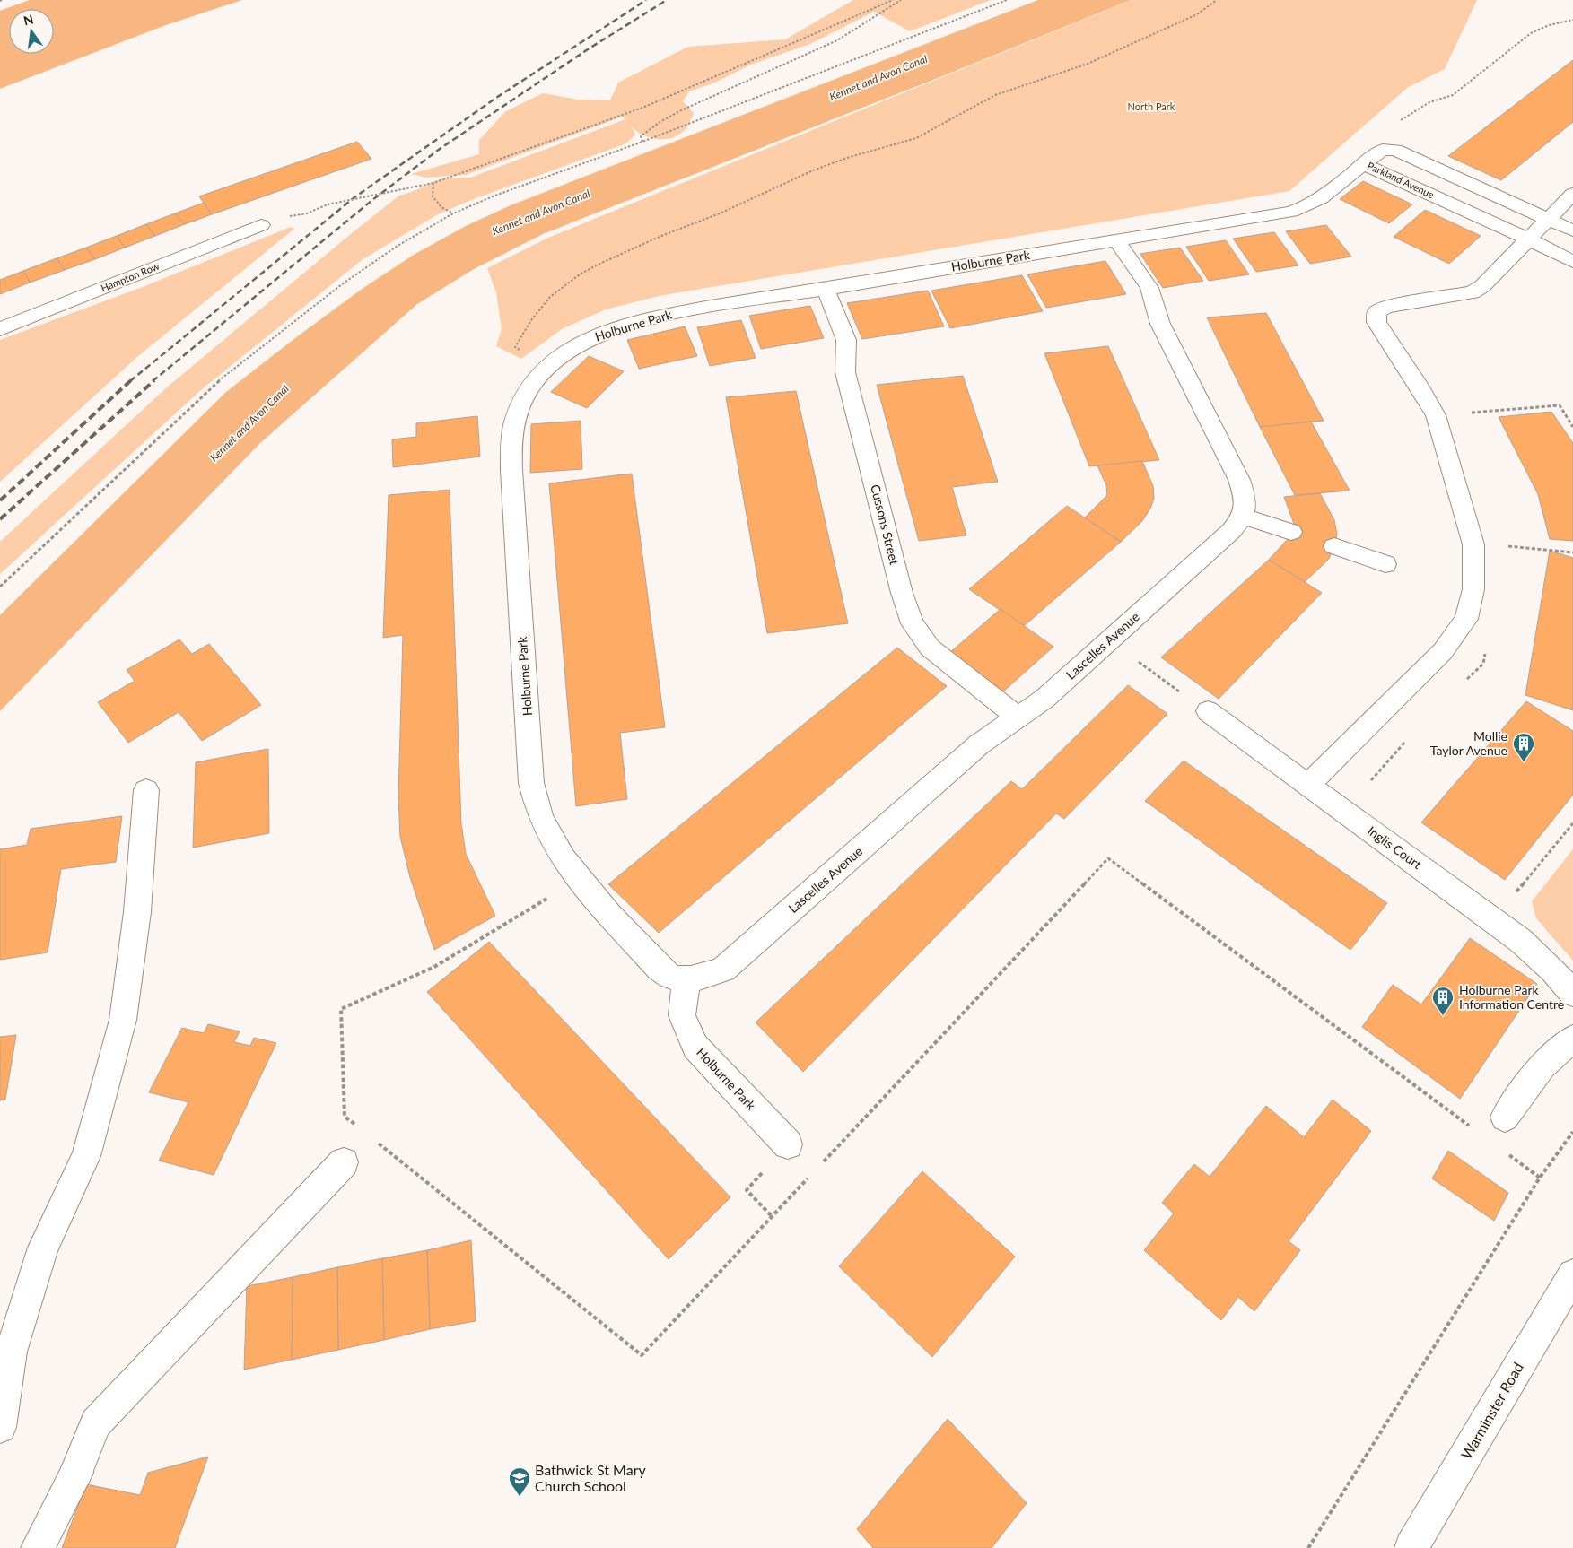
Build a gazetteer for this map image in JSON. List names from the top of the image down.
{
  "streets": {
    "main road": [
      "Parkland Avenue",
      "Holburne Park",
      "Hampton Row",
      "Cussons Street",
      "Lascelles Avenue",
      "Inglis Court",
      "Warminster Road"
    ]
  },
  "crossings": [
    ["Parkland Avenue", "Holburne Park"],
    ["Holburne Park", "Cussons Street"],
    ["Holburne Park", "Lascelles Avenue"],
    ["Cussons Street", "Lascelles Avenue"]
  ],
  "water": ["Kennet and Avon Canal"],
  "parks": ["North Park"],
  "places": {
    "building": ["Mollie Taylor Avenue", "Holburne Park Information Centre"],
    "school or university": ["Bathwick St Mary Church School"]
  },
  "north": "top"
}
